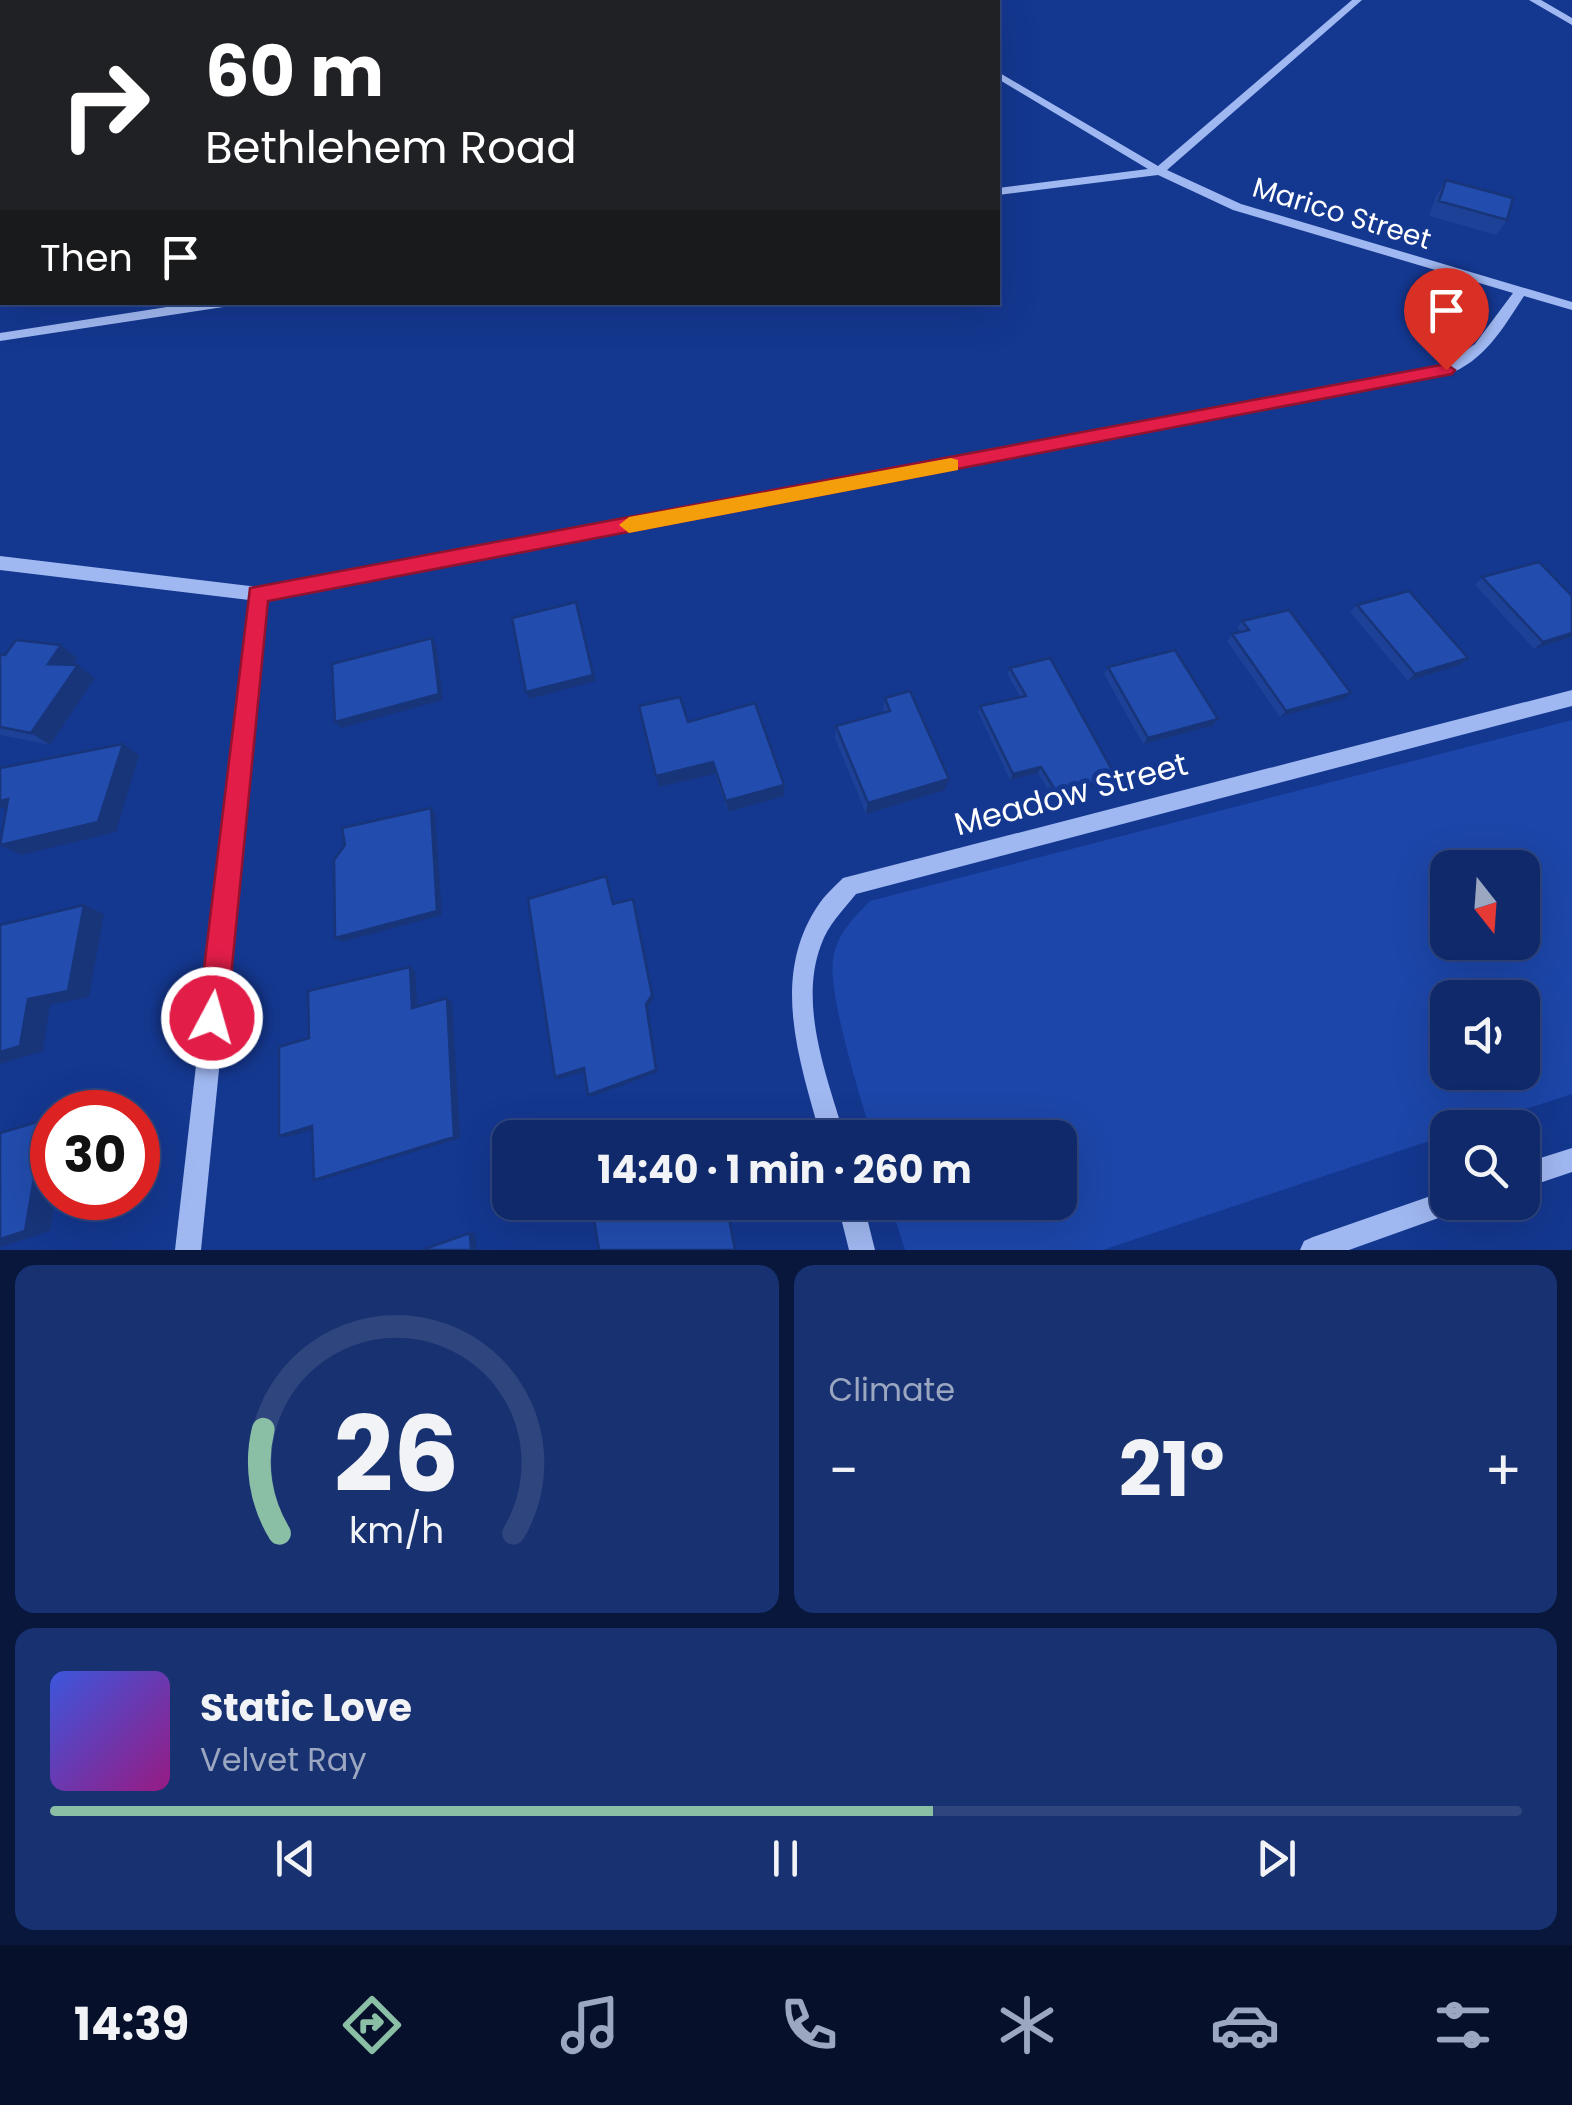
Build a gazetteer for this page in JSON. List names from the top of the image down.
{
  "streets": {
    "street": ["Marico Street", "Meadow Street"]
  },
  "north": "bottom",
  "page": {
    "turn": ["60 m", "Bethlehem Road"],
    "then": "Then",
    "limit": "30",
    "trip": "14:40 · 1 min · 260 m",
    "tile": "Climate",
    "heat": ["−", "21°", "+"],
    "song": ["Static Love", "Velvet Ray"],
    "tabs": "14:39",
    "gauge": ["26", "km/h"]
  }
}
